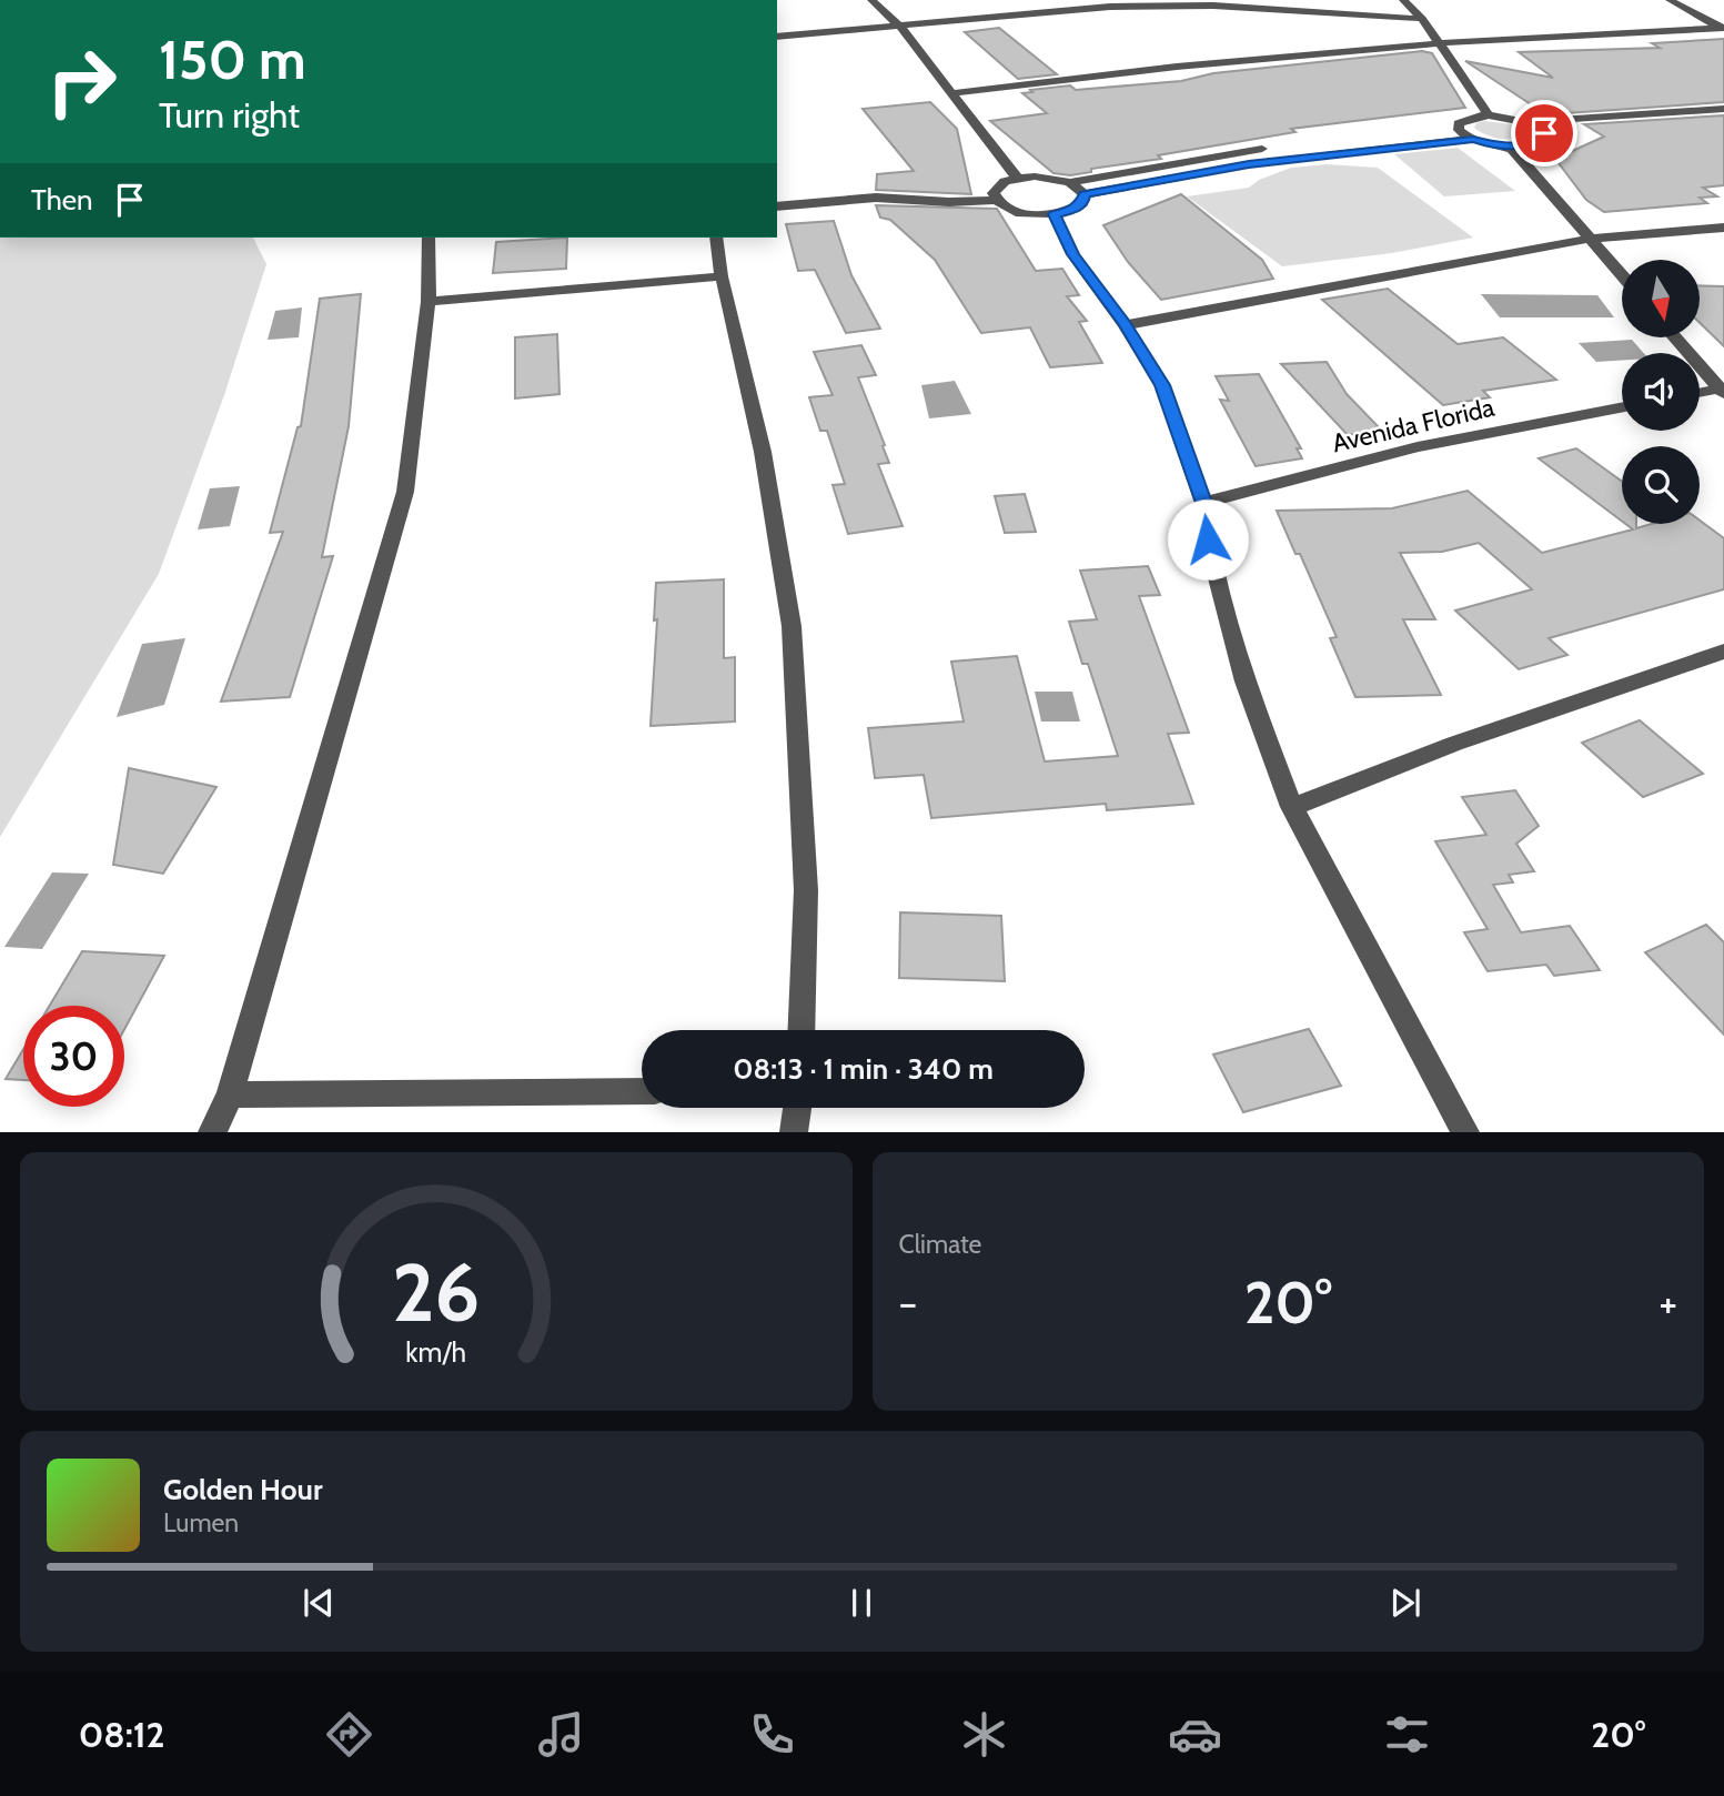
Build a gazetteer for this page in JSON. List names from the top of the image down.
{
  "streets": {
    "street": ["Avenida Florida"]
  },
  "north": "bottom",
  "page": {
    "turn": ["150 m", "Turn right"],
    "then": "Then",
    "limit": "30",
    "trip": "08:13 · 1 min · 340 m",
    "tile": "Climate",
    "heat": ["−", "20°", "+"],
    "song": ["Golden Hour", "Lumen"],
    "tabs": ["08:12", "20°"],
    "gauge": ["26", "km/h"]
  }
}
